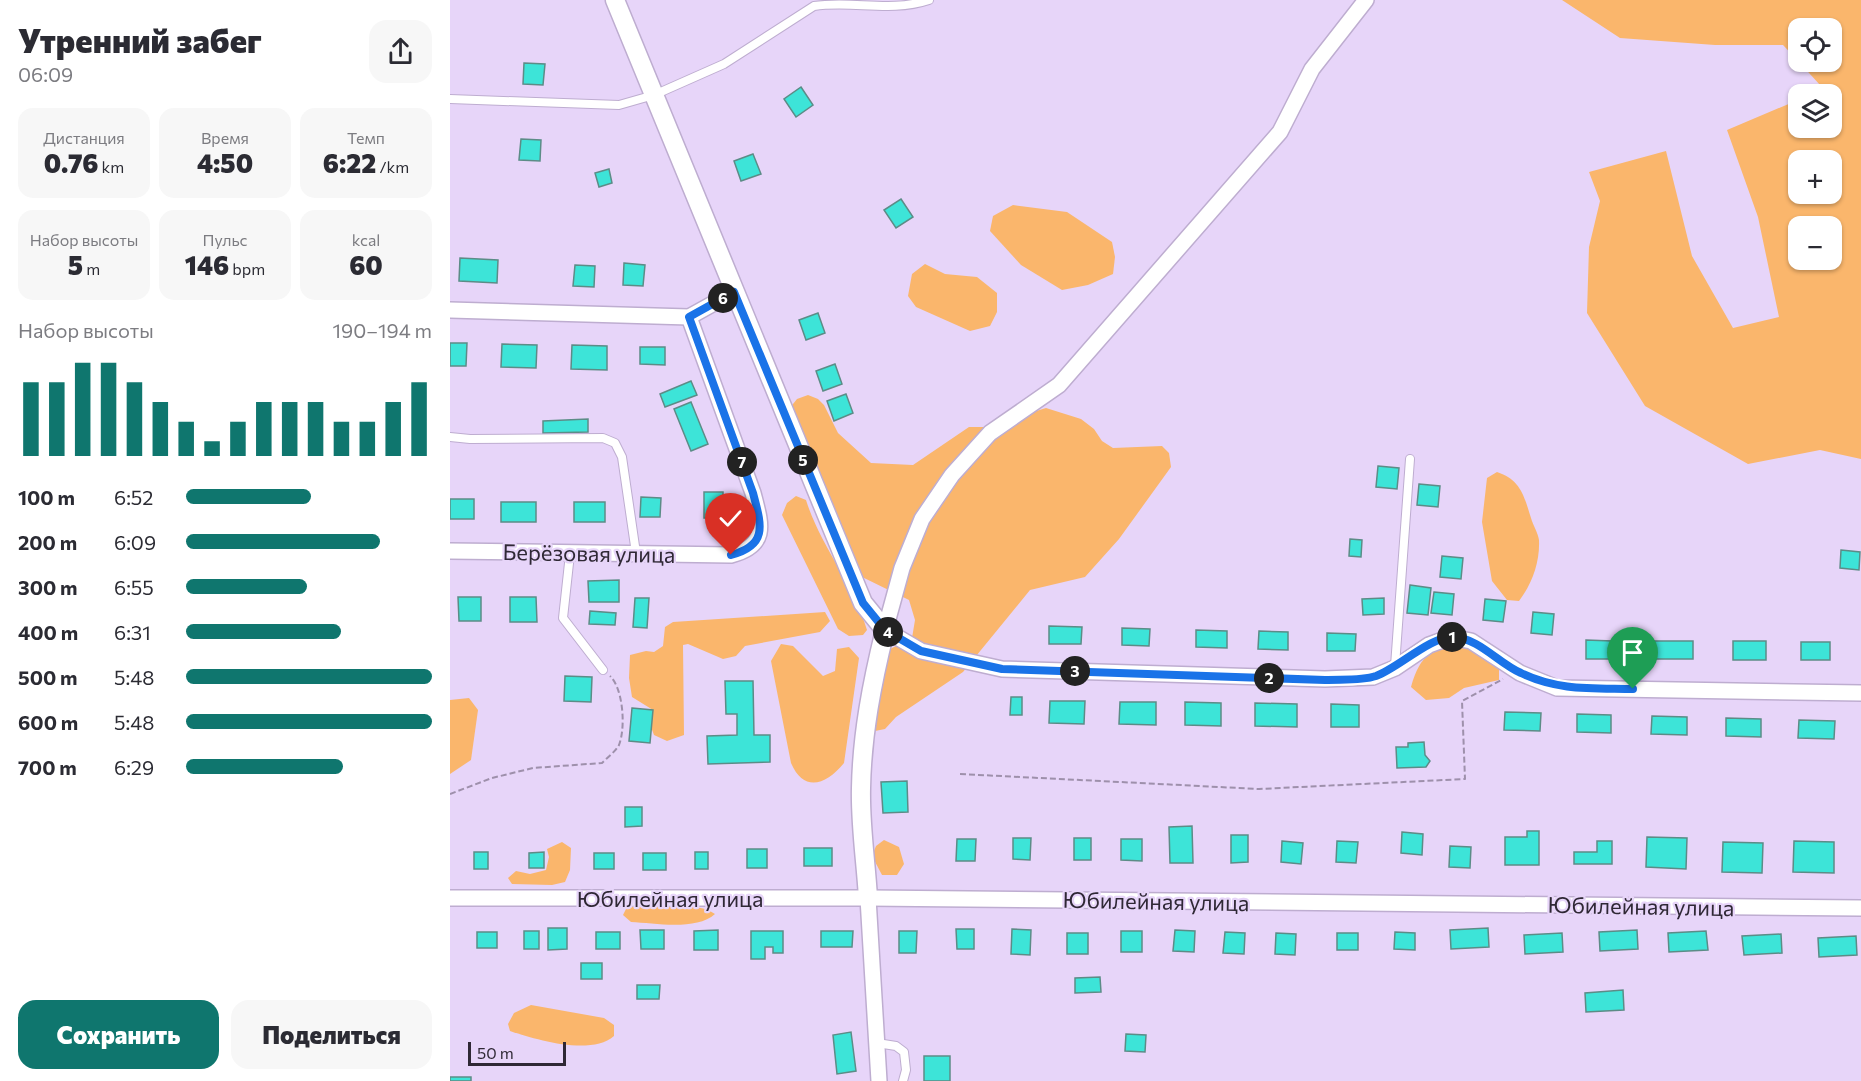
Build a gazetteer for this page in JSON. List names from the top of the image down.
{
  "streets": {
    "street": ["Берёзовая улица", "Юбилейная улица"]
  },
  "scale_bar": "50 m",
  "page": {
    "heading": ["Утренний забег", "06:09"],
    "map_buttons": ["+", "−"],
    "stats": [
      ["Дистанция", "0.76 km"],
      ["Время", "4:50"],
      ["Темп", "6:22 /km"],
      ["Набор высоты", "5 m"],
      ["Пульс", "146 bpm"],
      ["kcal", "60"]
    ],
    "pins": [
      "6",
      "5",
      "7",
      "4",
      "1",
      "3",
      "2"
    ],
    "chart": ["Набор высоты", "190–194 m"],
    "list": [
      {
        "name": "100 m",
        "note": "6:52"
      },
      {
        "name": "200 m",
        "note": "6:09"
      },
      {
        "name": "300 m",
        "note": "6:55"
      },
      {
        "name": "400 m",
        "note": "6:31"
      },
      {
        "name": "500 m",
        "note": "5:48"
      },
      {
        "name": "600 m",
        "note": "5:48"
      },
      {
        "name": "700 m",
        "note": "6:29"
      }
    ],
    "buttons": ["Сохранить", "Поделиться"],
    "scale": "50 m"
  }
}
